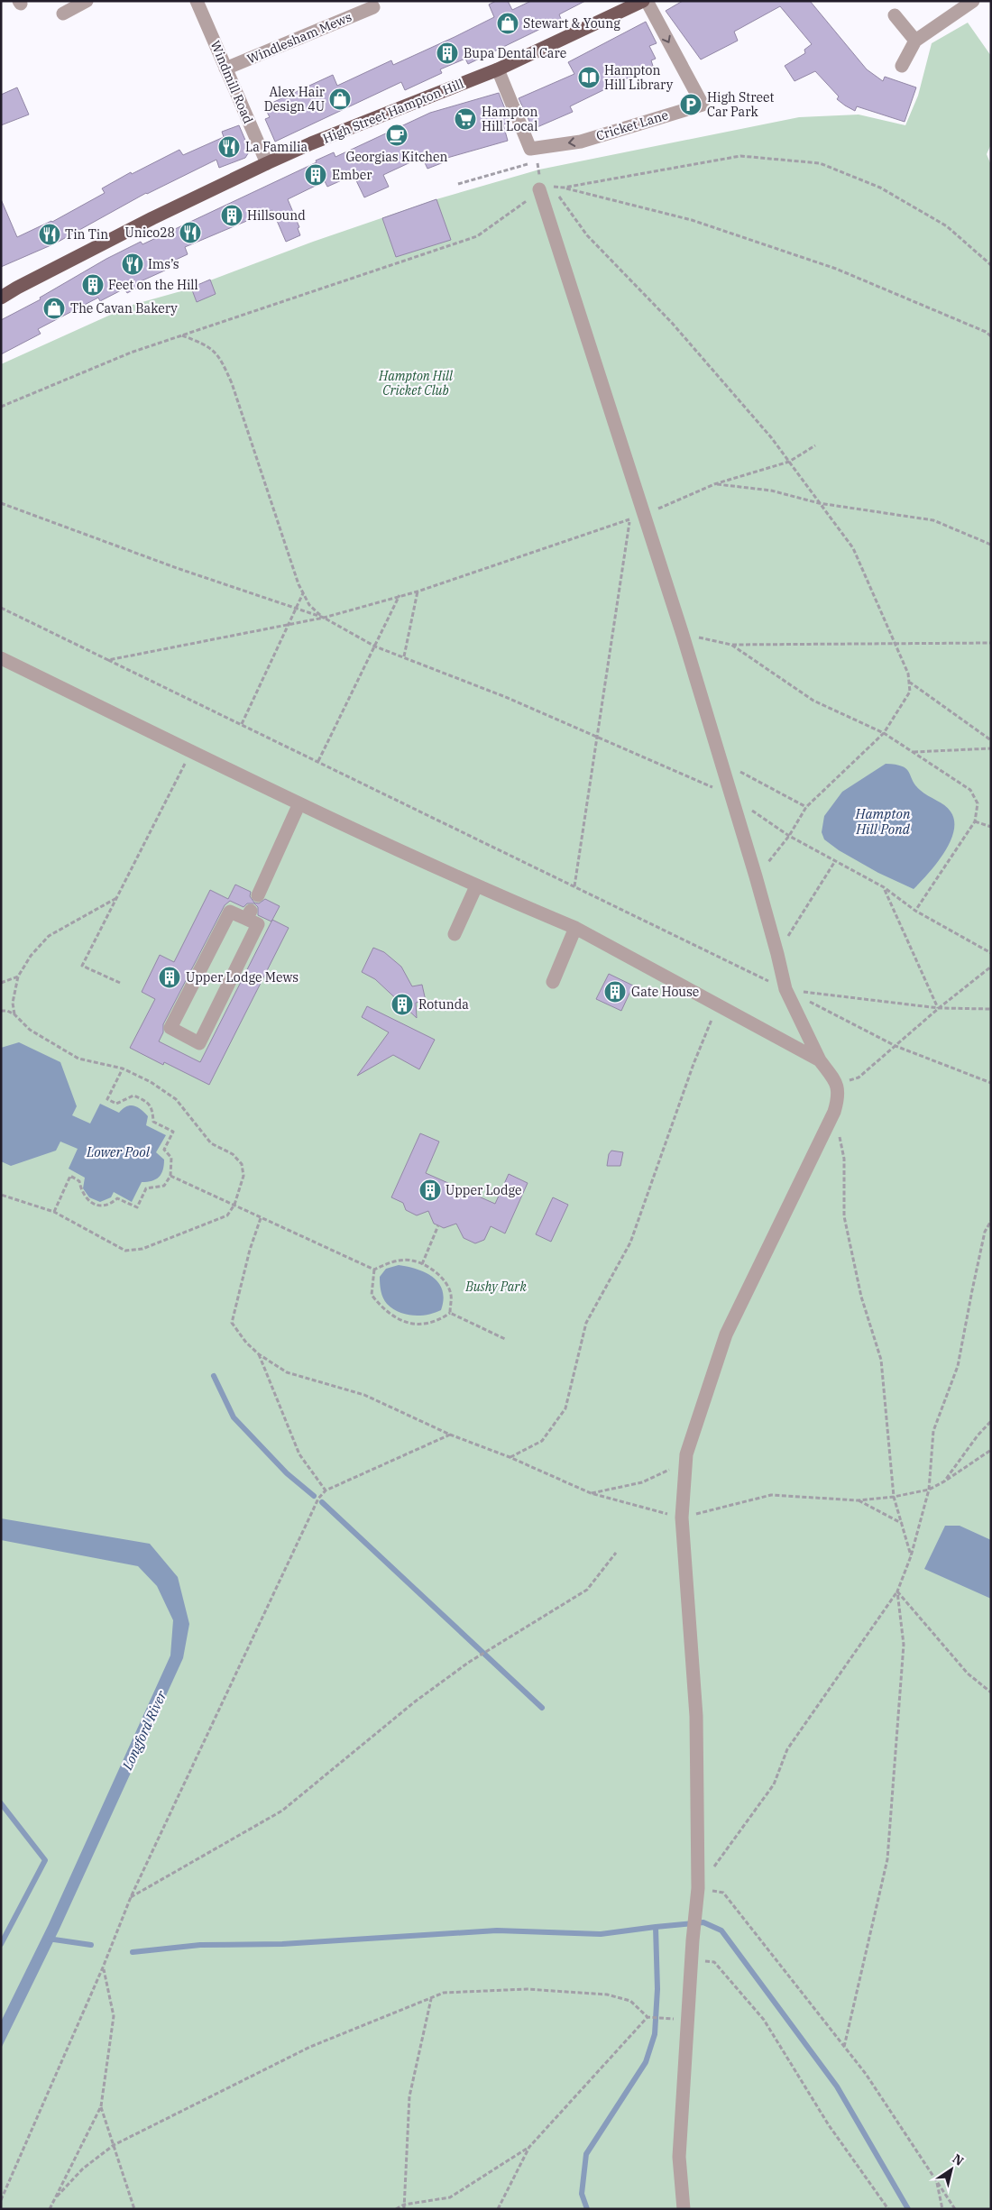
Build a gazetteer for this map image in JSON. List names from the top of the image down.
{
  "streets": {
    "main road": ["High Street Hampton Hill"],
    "street": ["Windlesham Mews", "Windmill Road", "Cricket Lane"]
  },
  "crossings": [
    ["Windlesham Mews", "Windmill Road"],
    ["Windmill Road", "High Street Hampton Hill"],
    ["High Street Hampton Hill", "Cricket Lane"]
  ],
  "water": ["Hampton Hill Pond", "Lower Pool", "Longford River"],
  "parks": ["Hampton Hill Cricket Club", "Bushy Park"],
  "places": {
    "shop": ["Stewart & Young", "Alex Hair Design 4U", "The Cavan Bakery"],
    "building": [
      "Bupa Dental Care",
      "Ember",
      "Hillsound",
      "Feet on the Hill",
      "Upper Lodge Mews",
      "Gate House",
      "Rotunda",
      "Upper Lodge"
    ],
    "library": ["Hampton Hill Library"],
    "parking": ["High Street Car Park"],
    "supermarket": ["Hampton Hill Local"],
    "cafe": ["Georgias Kitchen"],
    "restaurant": [
      "La Familia",
      "Unico28",
      "Tin Tin",
      "Ims’s"
    ]
  },
  "north": "top right"
}
